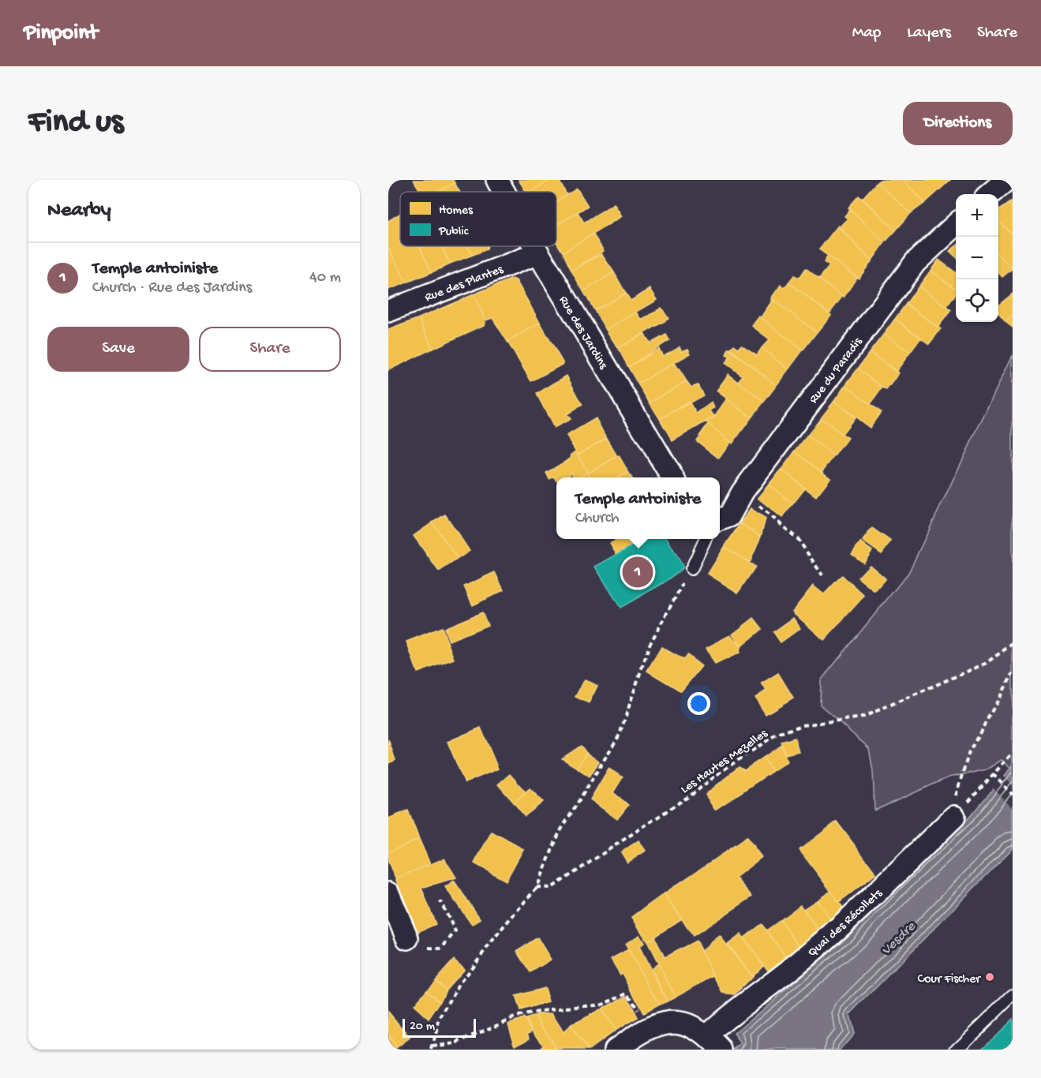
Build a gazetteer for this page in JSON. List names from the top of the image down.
{
  "streets": {
    "street": [
      "Rue des Plantes",
      "Rue des Jardins",
      "Rue du Paradis",
      "Quai des Récollets"
    ],
    "path": ["Les Hautes Mezelles"]
  },
  "crossings": [
    ["Rue des Plantes", "Rue des Jardins"]
  ],
  "water": ["Vesdre"],
  "places": ["Cour Fischer"],
  "legend": ["Homes", "Public"],
  "scale_bar": "20 m",
  "page": {
    "header": "Pinpoint",
    "nav": ["Map", "Layers", "Share"],
    "buttons": [
      "Directions",
      ["Save", "Share"]
    ],
    "title": "Find us",
    "heading": "Nearby",
    "map_buttons": ["+", "−"],
    "list": [
      {
        "mark": "1",
        "name": "Temple antoiniste",
        "note": "Church · Rue des Jardins",
        "value": "40 m"
      }
    ],
    "popup": ["Temple antoiniste", "Church"],
    "pins": "1",
    "scale": "20 m"
  }
}
